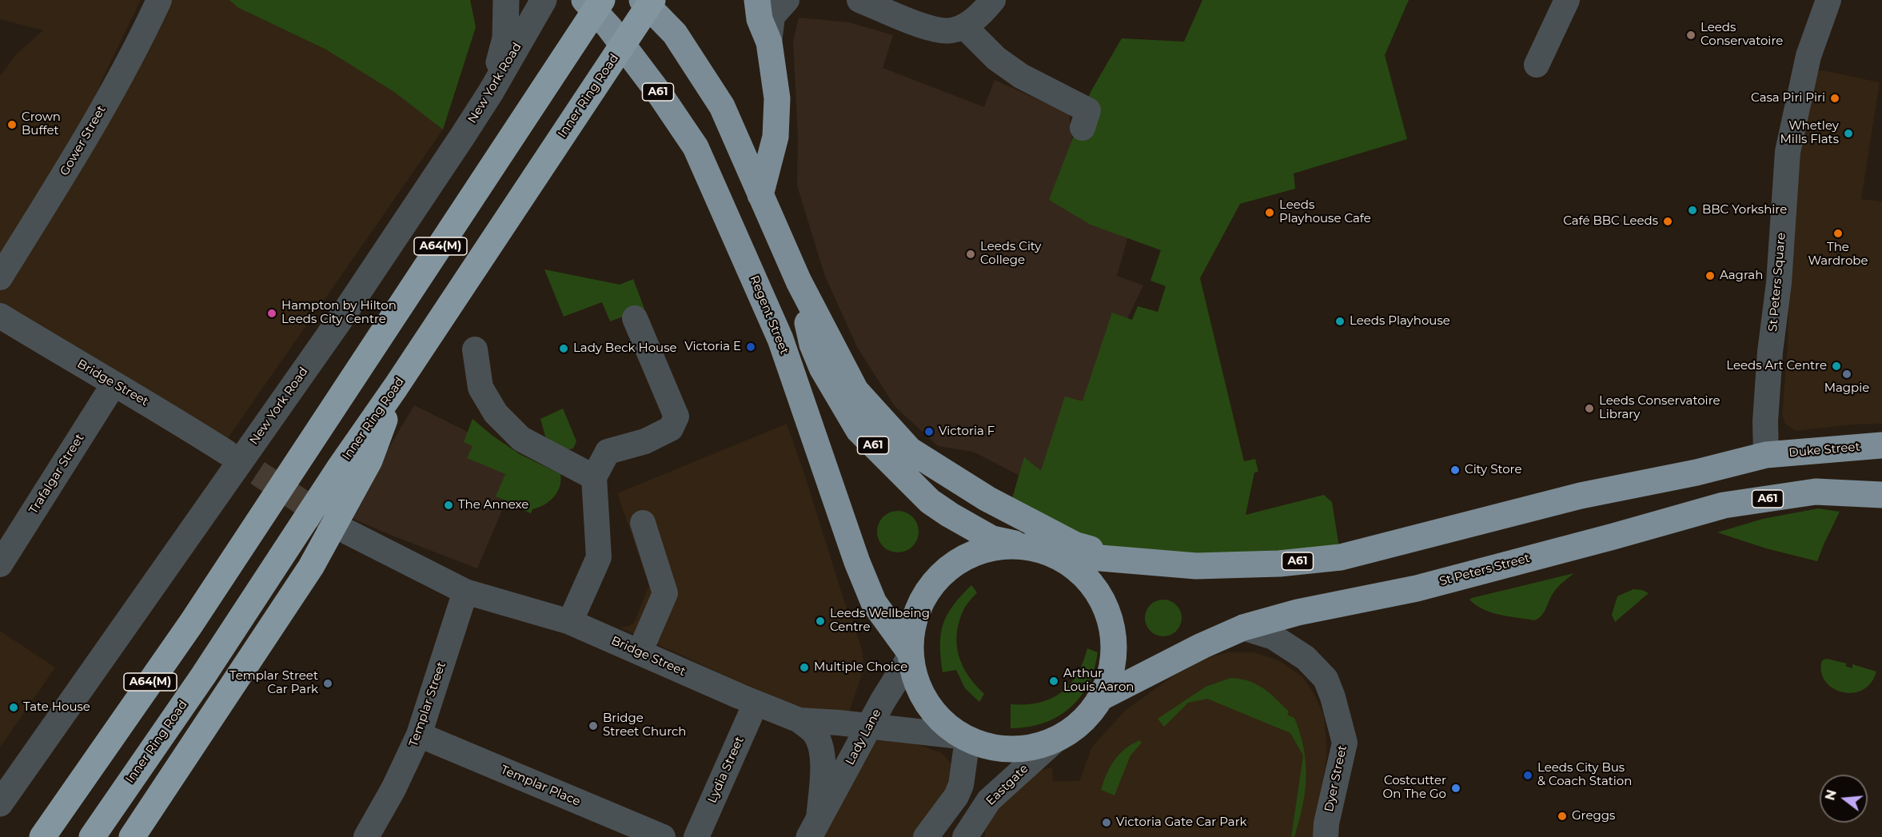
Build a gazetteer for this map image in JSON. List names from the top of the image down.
{
  "streets": {
    "highway": [
      "A61",
      "Inner Ring Road",
      "A64(M)",
      "Regent Street",
      "Duke Street",
      "St Peters Street",
      "Eastgate"
    ],
    "street": [
      "New York Road",
      "Gower Street",
      "St Peters Square",
      "Bridge Street",
      "Trafalgar Street",
      "Templar Street",
      "Lady Lane",
      "Lydia Street",
      "Dyer Street",
      "Templar Place"
    ]
  },
  "crossings": [
    ["A61", "St Peters Square"],
    ["A61", "Duke Street"],
    ["A61", "Eastgate"],
    ["Inner Ring Road", "A64(M)"],
    ["St Peters Square", "Duke Street"],
    ["Regent Street", "Lady Lane"],
    ["Regent Street", "Eastgate"],
    ["Bridge Street", "Trafalgar Street"],
    ["Bridge Street", "Templar Street"],
    ["Bridge Street", "Lady Lane"],
    ["Bridge Street", "Lydia Street"],
    ["Bridge Street", "Eastgate"],
    ["St Peters Street", "Dyer Street"],
    ["St Peters Street", "Eastgate"],
    ["Templar Street", "Templar Place"],
    ["Lady Lane", "Eastgate"]
  ],
  "places": [
    "Leeds Conservatoire",
    "Casa Piri Piri",
    "Crown Buffet",
    "Whetley Mills Flats",
    "BBC Yorkshire",
    "Leeds Playhouse Cafe",
    "Café BBC Leeds",
    "The Wardrobe",
    "Leeds City College",
    "Aagrah",
    "Hampton by Hilton Leeds City Centre",
    "Leeds Playhouse",
    "Victoria E",
    "Lady Beck House",
    "Leeds Art Centre",
    "Magpie",
    "Leeds Conservatoire Library",
    "Victoria F",
    "City Store",
    "The Annexe",
    "Leeds Wellbeing Centre",
    "Multiple Choice",
    "Arthur Louis Aaron",
    "Templar Street Car Park",
    "Tate House",
    "Bridge Street Church",
    "Leeds City Bus & Coach Station",
    "Costcutter On The Go",
    "Greggs",
    "Victoria Gate Car Park"
  ],
  "north": "left"
}
